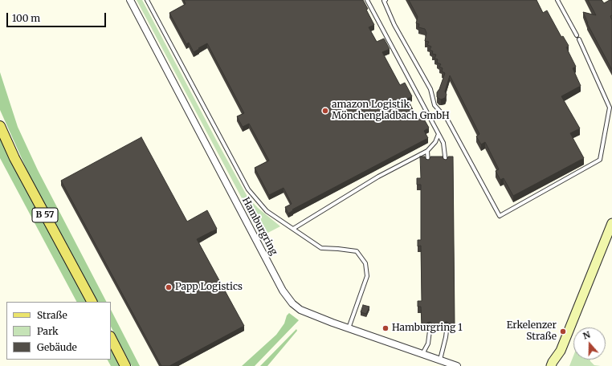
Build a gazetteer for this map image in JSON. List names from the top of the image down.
{
  "streets": {
    "main road": ["B 57"],
    "street": ["Hamburgring"]
  },
  "places": [
    "amazon Logistik Mönchengladbach GmbH",
    "Papp Logistics",
    "Hamburgring 1",
    "Erkelenzer Straße"
  ],
  "legend": ["Straße", "Park", "Gebäude"],
  "scale_bar": "100 m",
  "north": "top"
}
